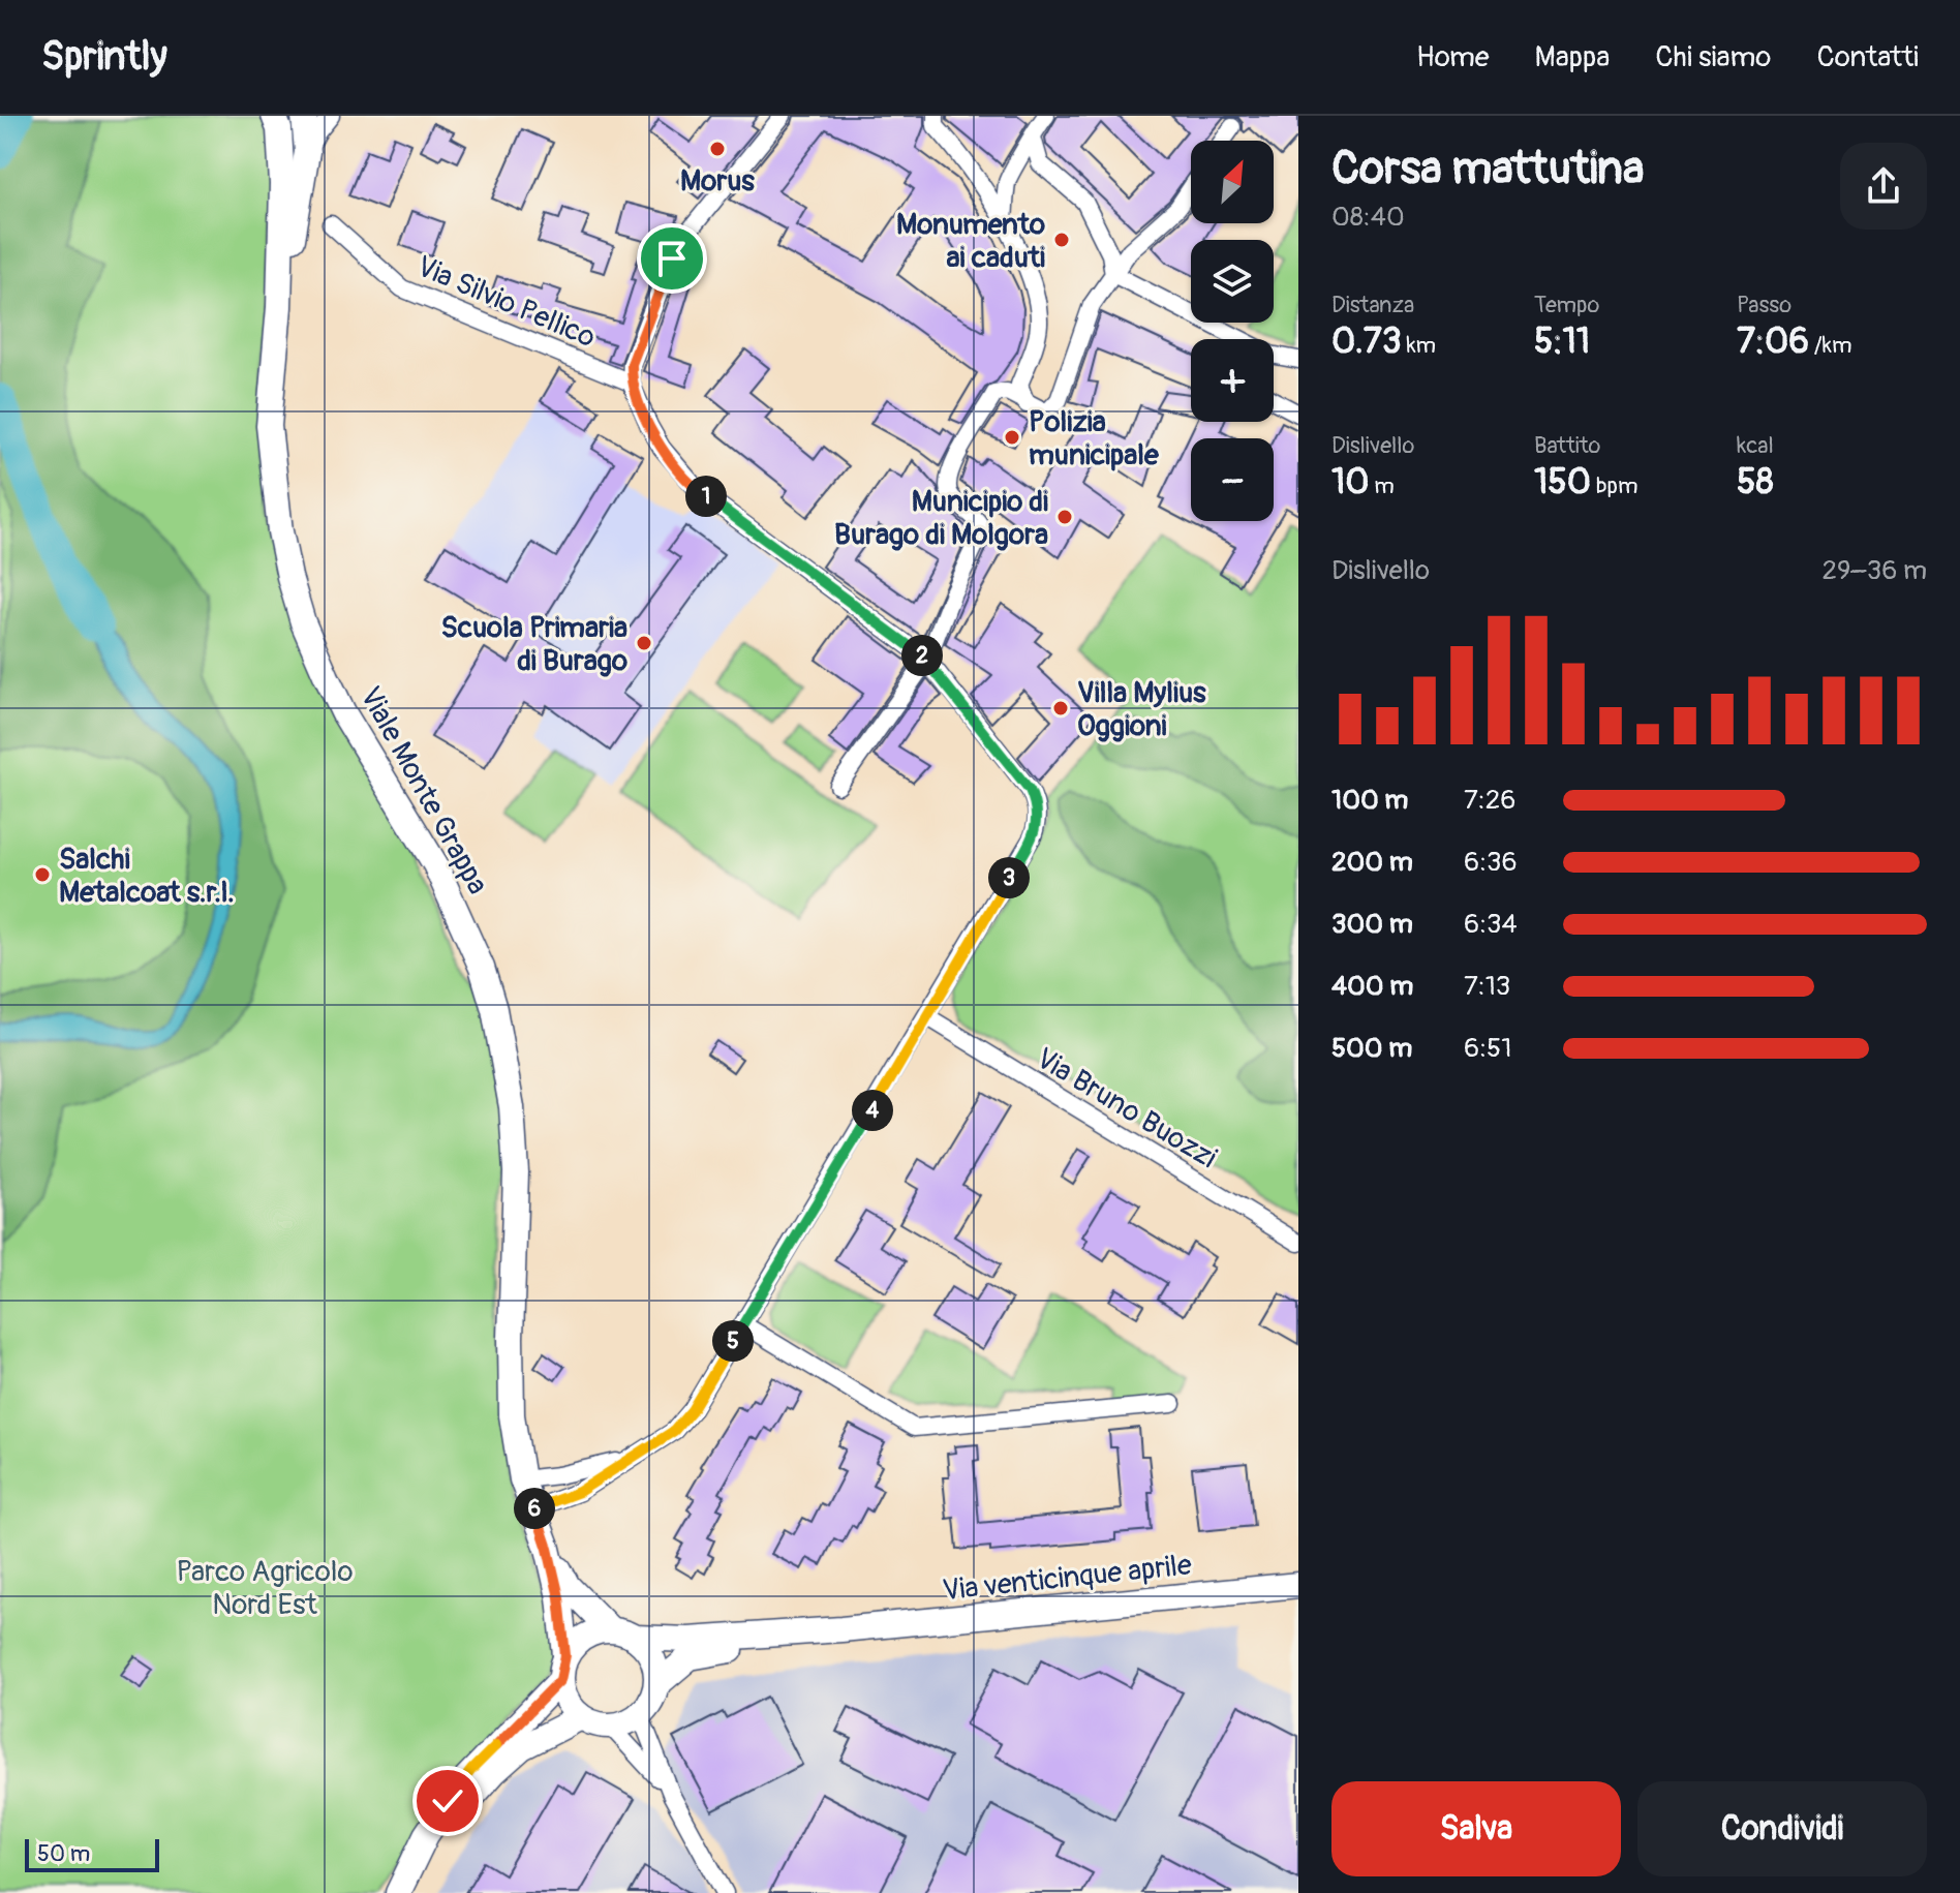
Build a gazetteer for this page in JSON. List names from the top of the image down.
{
  "streets": {
    "street": [
      "Via Silvio Pellico",
      "Viale Monte Grappa",
      "Via Bruno Buozzi",
      "Via venticinque aprile"
    ]
  },
  "crossings": [
    ["Viale Monte Grappa", "Via venticinque aprile"]
  ],
  "parks": ["Parco Agricolo Nord Est"],
  "places": [
    "Morus",
    "Monumento ai caduti",
    "Polizia municipale",
    "Municipio di Burago di Molgora",
    "Scuola Primaria di Burago",
    "Villa Mylius Oggioni",
    "Salchi Metalcoat s.r.l."
  ],
  "scale_bar": "50 m",
  "north": "top right",
  "page": {
    "header": "Sprintly",
    "nav": [
      "Home",
      "Mappa",
      "Chi siamo",
      "Contatti"
    ],
    "heading": ["Corsa mattutina", "08:40"],
    "map_buttons": ["+", "−"],
    "stats": [
      ["Distanza", "0.73 km"],
      ["Tempo", "5:11"],
      ["Passo", "7:06 /km"],
      ["Dislivello", "10 m"],
      ["Battito", "150 bpm"],
      ["kcal", "58"]
    ],
    "pins": [
      "1",
      "2",
      "3",
      "4",
      "5",
      "6"
    ],
    "chart": ["Dislivello", "29–36 m"],
    "list": [
      {
        "name": "100 m",
        "note": "7:26"
      },
      {
        "name": "200 m",
        "note": "6:36"
      },
      {
        "name": "300 m",
        "note": "6:34"
      },
      {
        "name": "400 m",
        "note": "7:13"
      },
      {
        "name": "500 m",
        "note": "6:51"
      }
    ],
    "buttons": ["Salva", "Condividi"],
    "scale": "50 m"
  }
}
